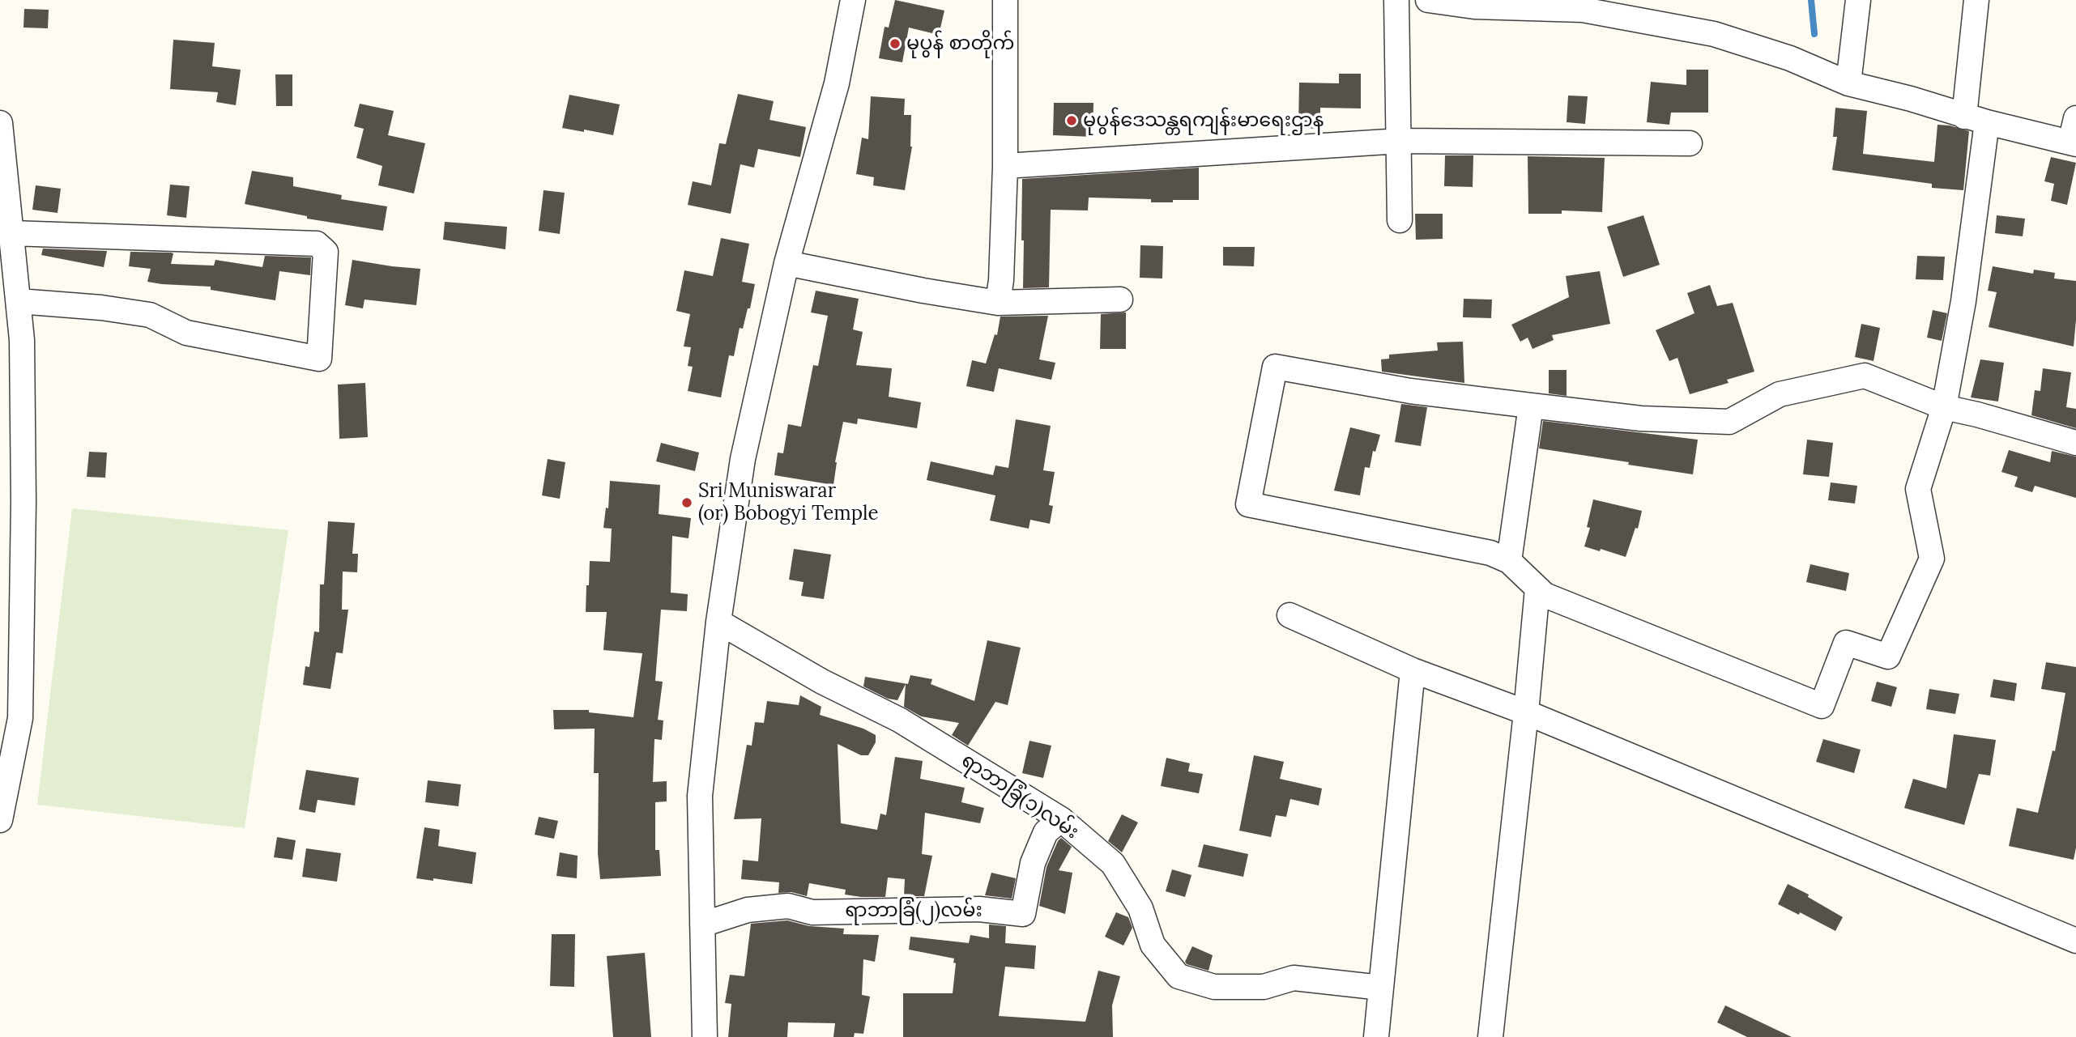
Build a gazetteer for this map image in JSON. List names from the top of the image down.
{
  "streets": {
    "street": ["ရာဘာခြံ(၁)လမ်း", "ရာဘာခြံ(၂)လမ်း"]
  },
  "crossings": [
    ["ရာဘာခြံ(၁)လမ်း", "ရာဘာခြံ(၂)လမ်း"]
  ],
  "places": ["မုပွန် စာတိုက်", "မုပွန်ဒေသန္တရကျန်းမာရေးဌာန", "Sri Muniswarar (or) Bobogyi Temple"]
}
